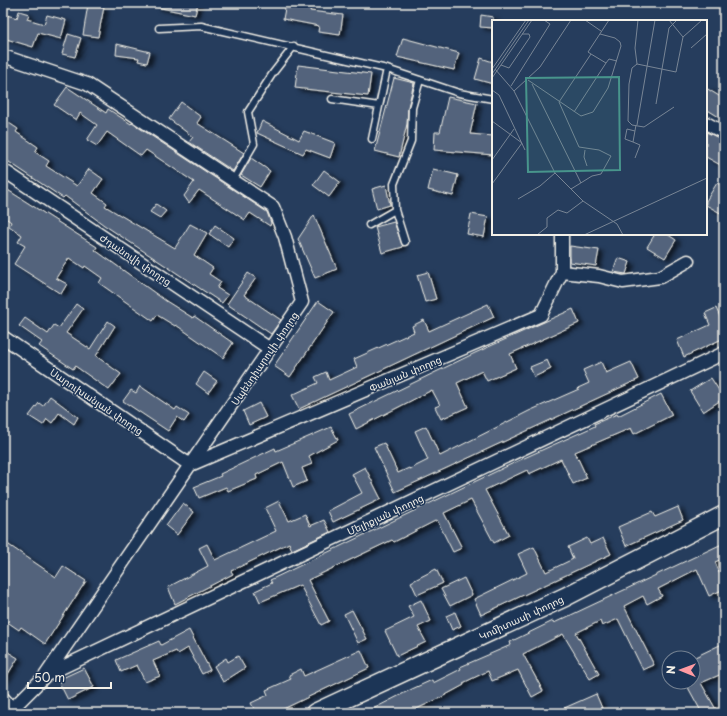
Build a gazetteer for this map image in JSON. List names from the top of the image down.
{
  "streets": {
    "main road": ["Կոմիտասի փողոց"],
    "street": [
      "Ժդանովի փողոց",
      "Սպենդիարովի փողոց",
      "Փանյան փողոց",
      "Սարուխանյան փողոց",
      "Մելիքյան փողոց"
    ]
  },
  "crossings": [
    ["Ժդանովի փողոց", "Սպենդիարովի փողոց"],
    ["Սպենդիարովի փողոց", "Փանյան փողոց"],
    ["Սպենդիարովի փողոց", "Սարուխանյան փողոց"],
    ["Սպենդիարովի փողոց", "Մելիքյան փողոց"],
    ["Փանյան փողոց", "Սարուխանյան փողոց"]
  ],
  "scale_bar": "50 m",
  "north": "left"
}
